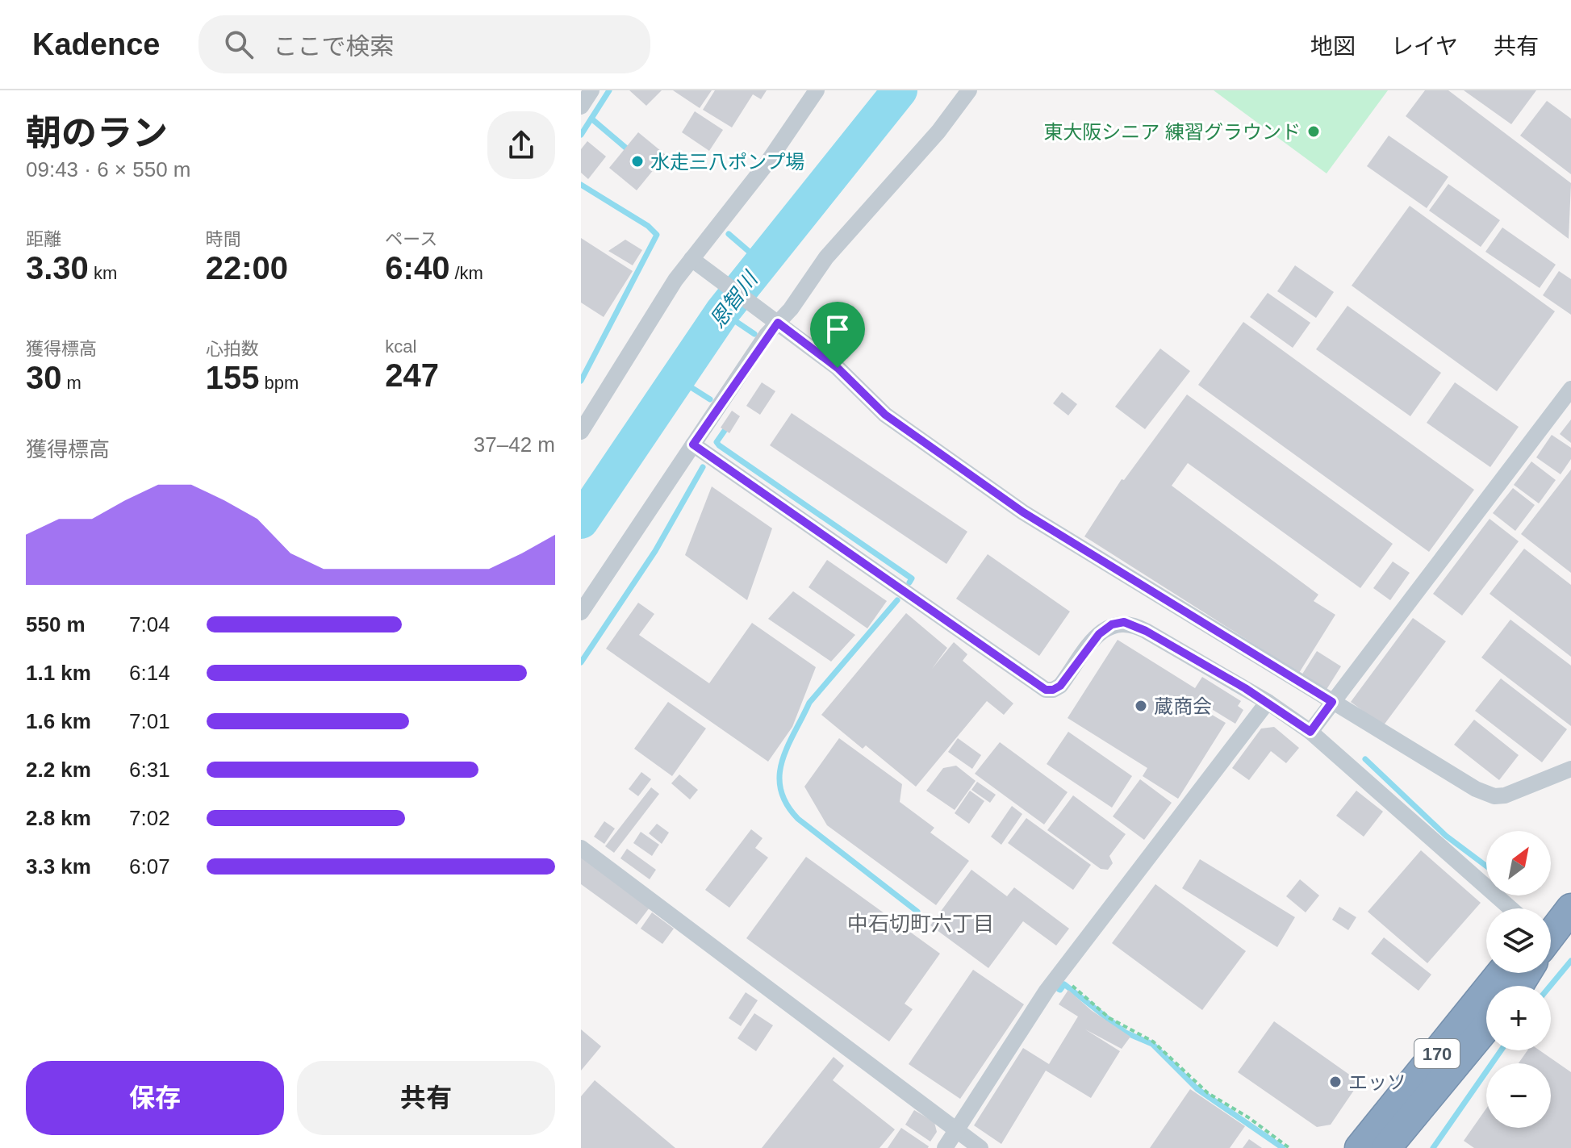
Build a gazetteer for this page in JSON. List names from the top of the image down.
{
  "streets": {
    "highway": ["170"]
  },
  "districts": ["中石切町六丁目"],
  "water": ["恩智川"],
  "places": [
    "東大阪シニア 練習グラウンド",
    "水走三八ポンプ場",
    "蔵商会",
    "エッソ"
  ],
  "north": "top right",
  "page": {
    "header": "Kadence",
    "search": "ここで検索",
    "nav": ["地図", "レイヤ", "共有"],
    "heading": ["朝のラン", "09:43 · 6 × 550 m"],
    "stats": [
      ["距離", "3.30 km"],
      ["時間", "22:00"],
      ["ペース", "6:40 /km"],
      ["獲得標高", "30 m"],
      ["心拍数", "155 bpm"],
      ["kcal", "247"]
    ],
    "chart": ["獲得標高", "37–42 m"],
    "list": [
      {
        "name": "550 m",
        "note": "7:04"
      },
      {
        "name": "1.1 km",
        "note": "6:14"
      },
      {
        "name": "1.6 km",
        "note": "7:01"
      },
      {
        "name": "2.2 km",
        "note": "6:31"
      },
      {
        "name": "2.8 km",
        "note": "7:02"
      },
      {
        "name": "3.3 km",
        "note": "6:07"
      }
    ],
    "map_buttons": ["+", "−"],
    "buttons": ["保存", "共有"]
  }
}
